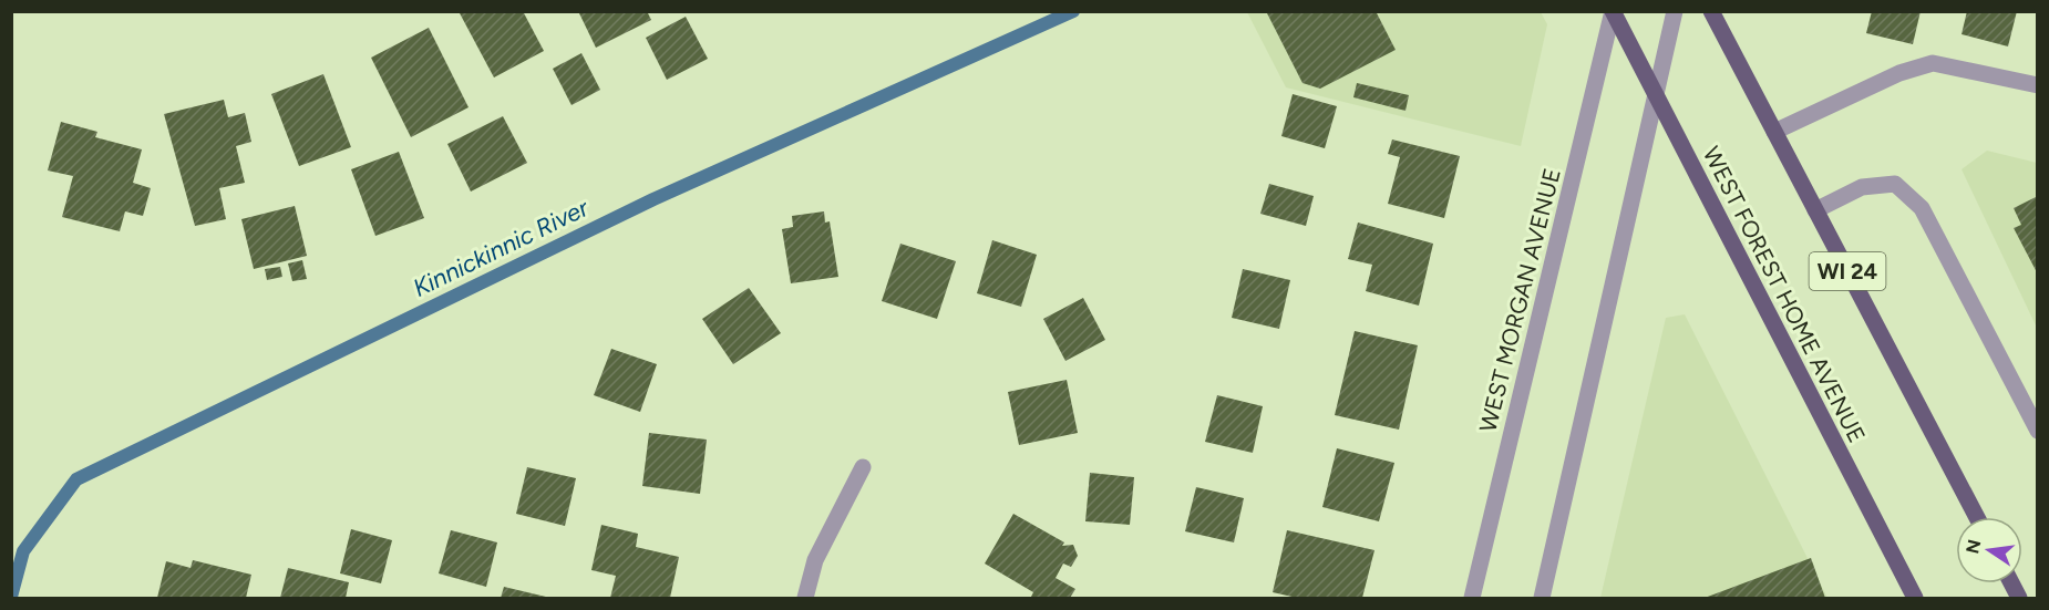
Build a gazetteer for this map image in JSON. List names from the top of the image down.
{
  "streets": {
    "main road": ["WI 24", "WEST FOREST HOME AVENUE"],
    "street": ["WEST MORGAN AVENUE"]
  },
  "crossings": [
    ["WEST FOREST HOME AVENUE", "WEST MORGAN AVENUE"]
  ],
  "water": ["Kinnickinnic River"],
  "north": "left"
}
